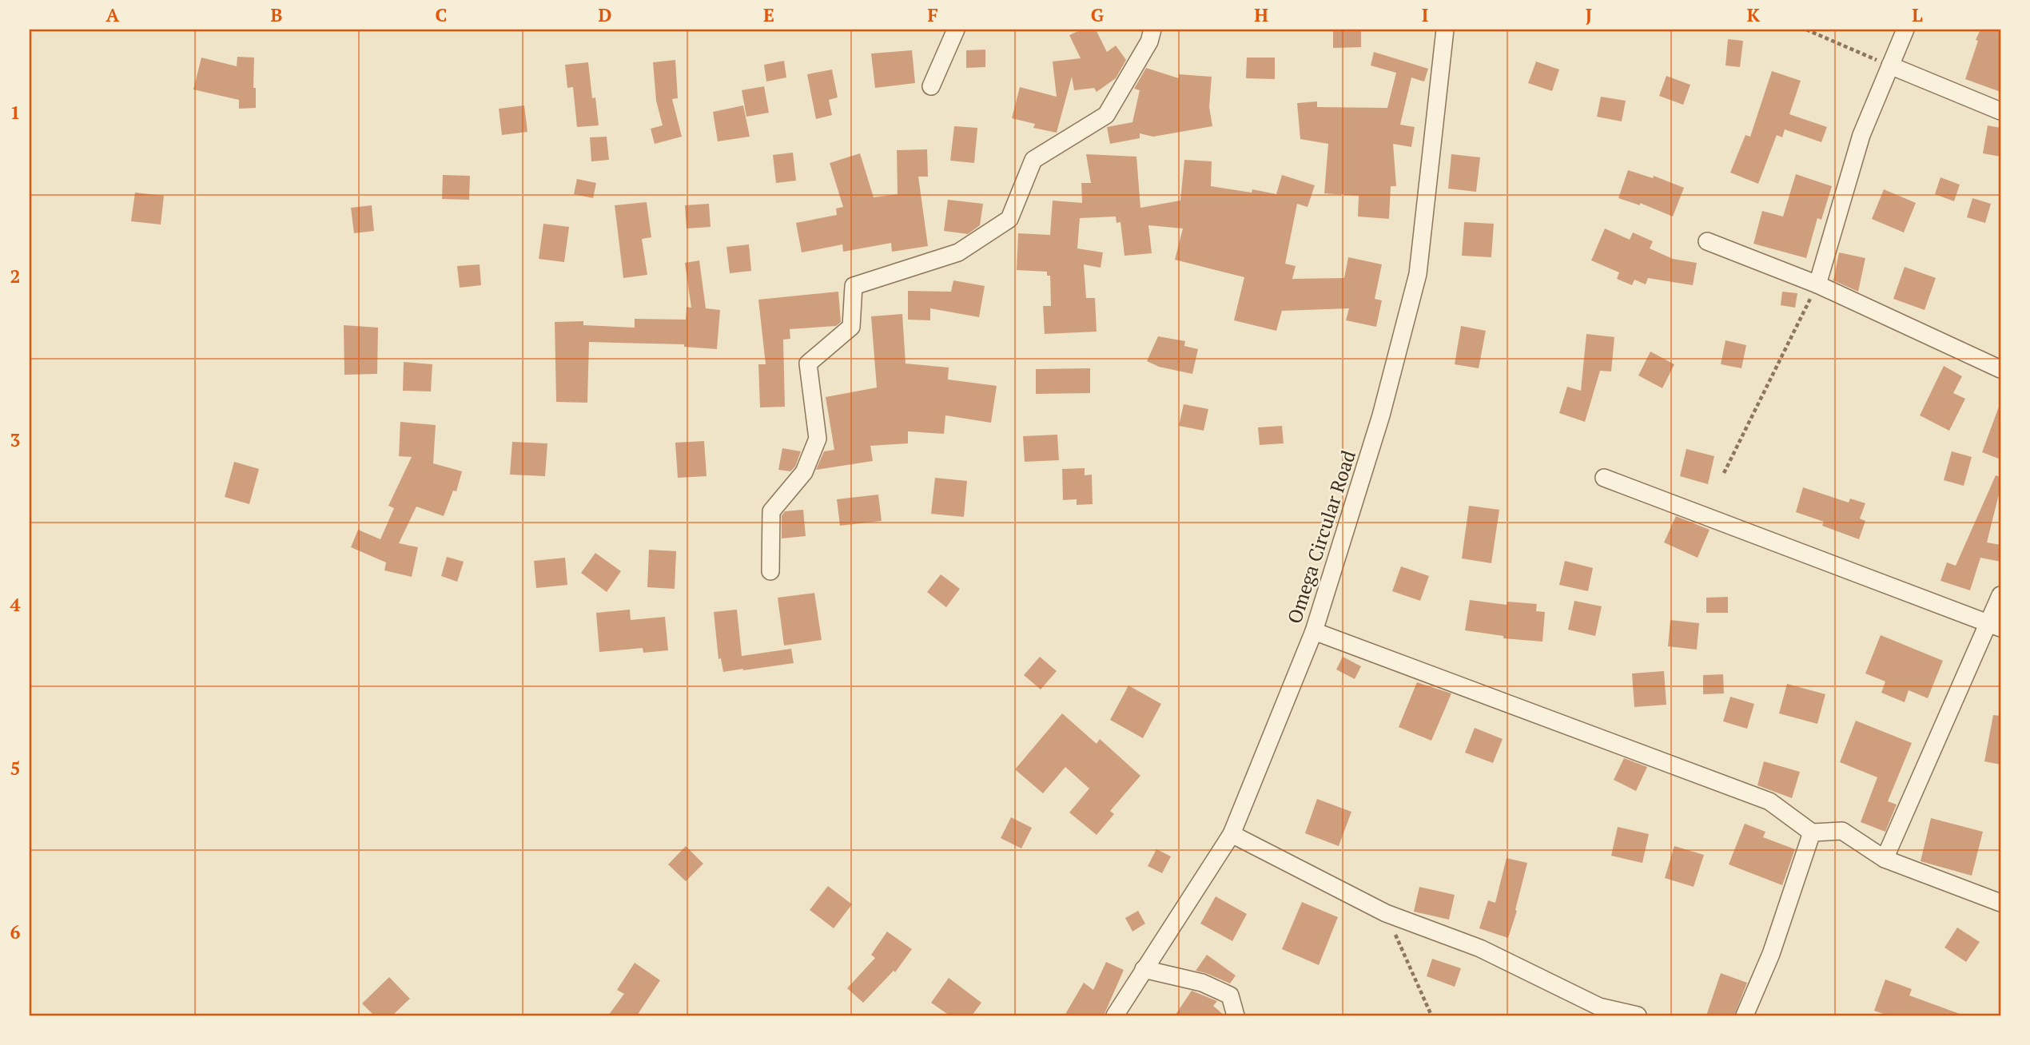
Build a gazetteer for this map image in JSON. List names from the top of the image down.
{
  "streets": {
    "street": ["Omega Circular Road"]
  },
  "grid": {
    "columns": [
      "A",
      "B",
      "C",
      "D",
      "E",
      "F",
      "G",
      "H",
      "I",
      "J",
      "K",
      "L"
    ],
    "rows": [
      "1",
      "2",
      "3",
      "4",
      "5",
      "6"
    ]
  }
}
